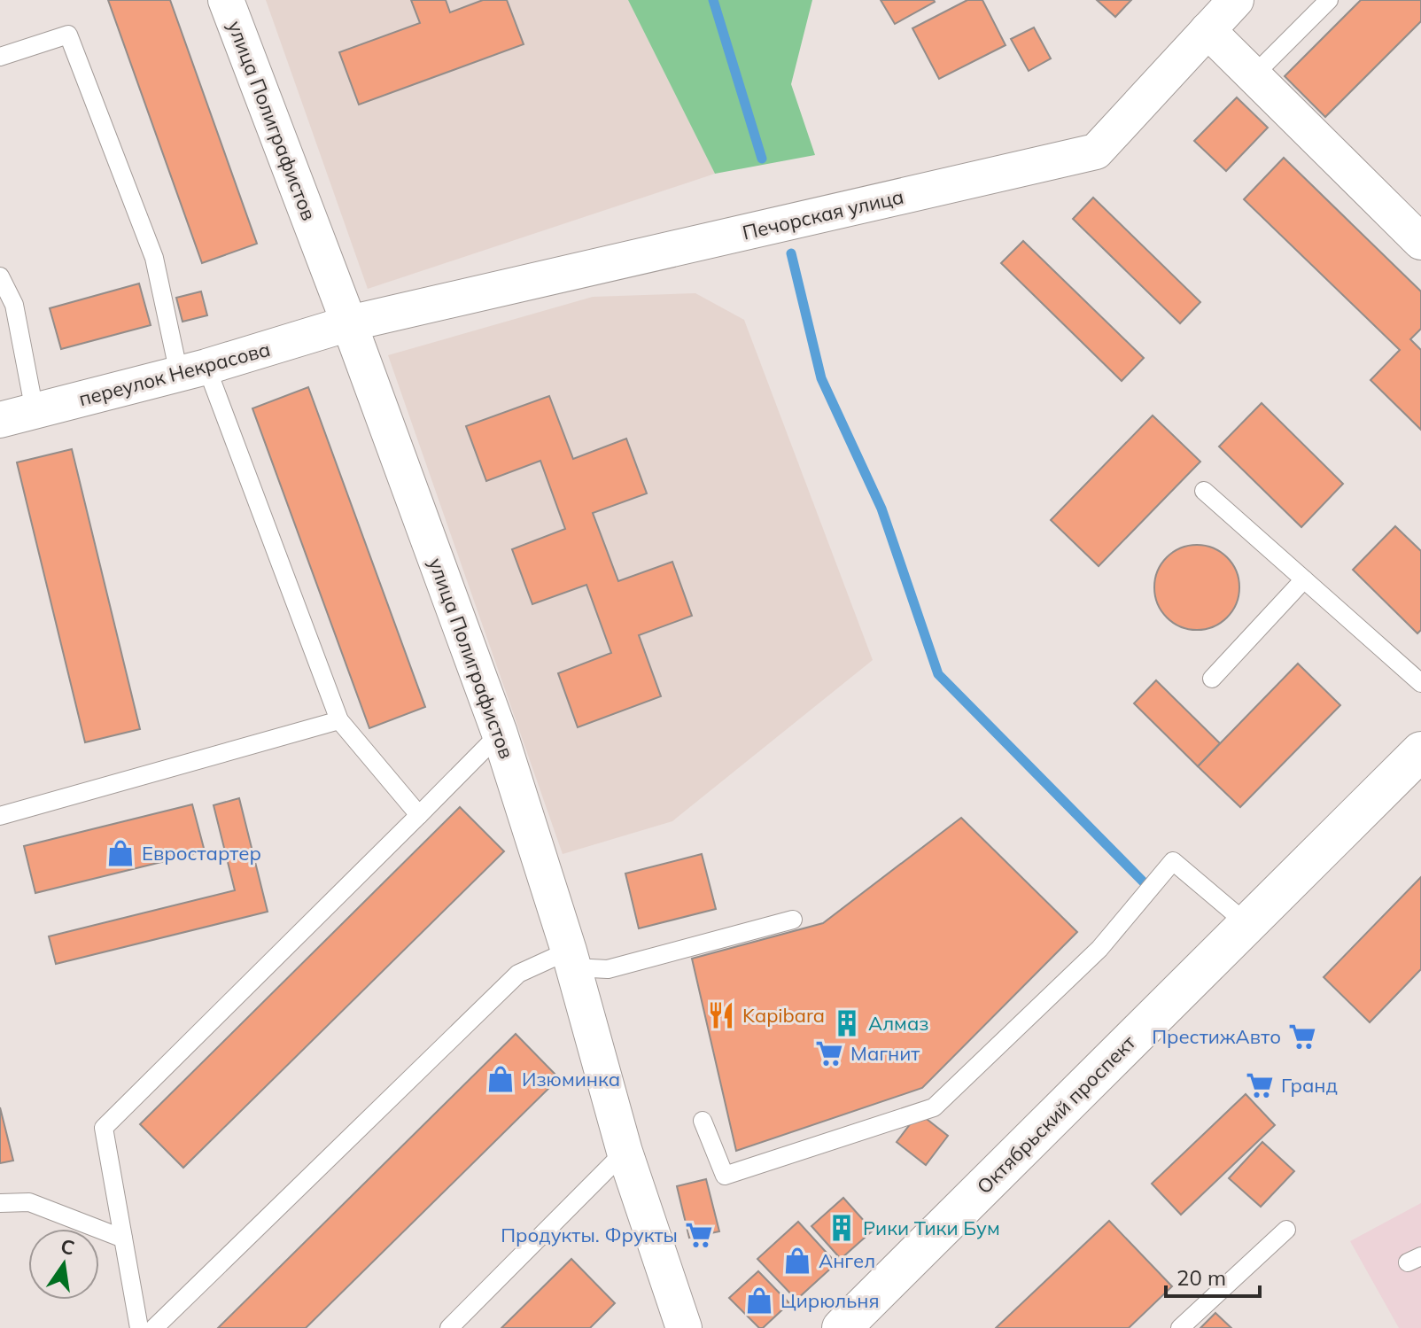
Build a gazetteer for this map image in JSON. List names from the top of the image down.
{
  "streets": {
    "street": [
      "улица Полиграфистов",
      "Печорская улица",
      "переулок Некрасова",
      "Октябрьский проспект"
    ]
  },
  "crossings": [
    ["улица Полиграфистов", "Печорская улица"],
    ["улица Полиграфистов", "переулок Некрасова"],
    ["Печорская улица", "переулок Некрасова"]
  ],
  "places": {
    "shop": [
      "Евростартер",
      "Изюминка",
      "Ангел",
      "Цирюльня"
    ],
    "restaurant": ["Kapibara"],
    "building": ["Алмаз", "Рики Тики Бум"],
    "supermarket": [
      "ПрестижАвто",
      "Магнит",
      "Гранд",
      "Продукты. Фрукты"
    ]
  },
  "scale_bar": "20 m",
  "north": "top"
}
